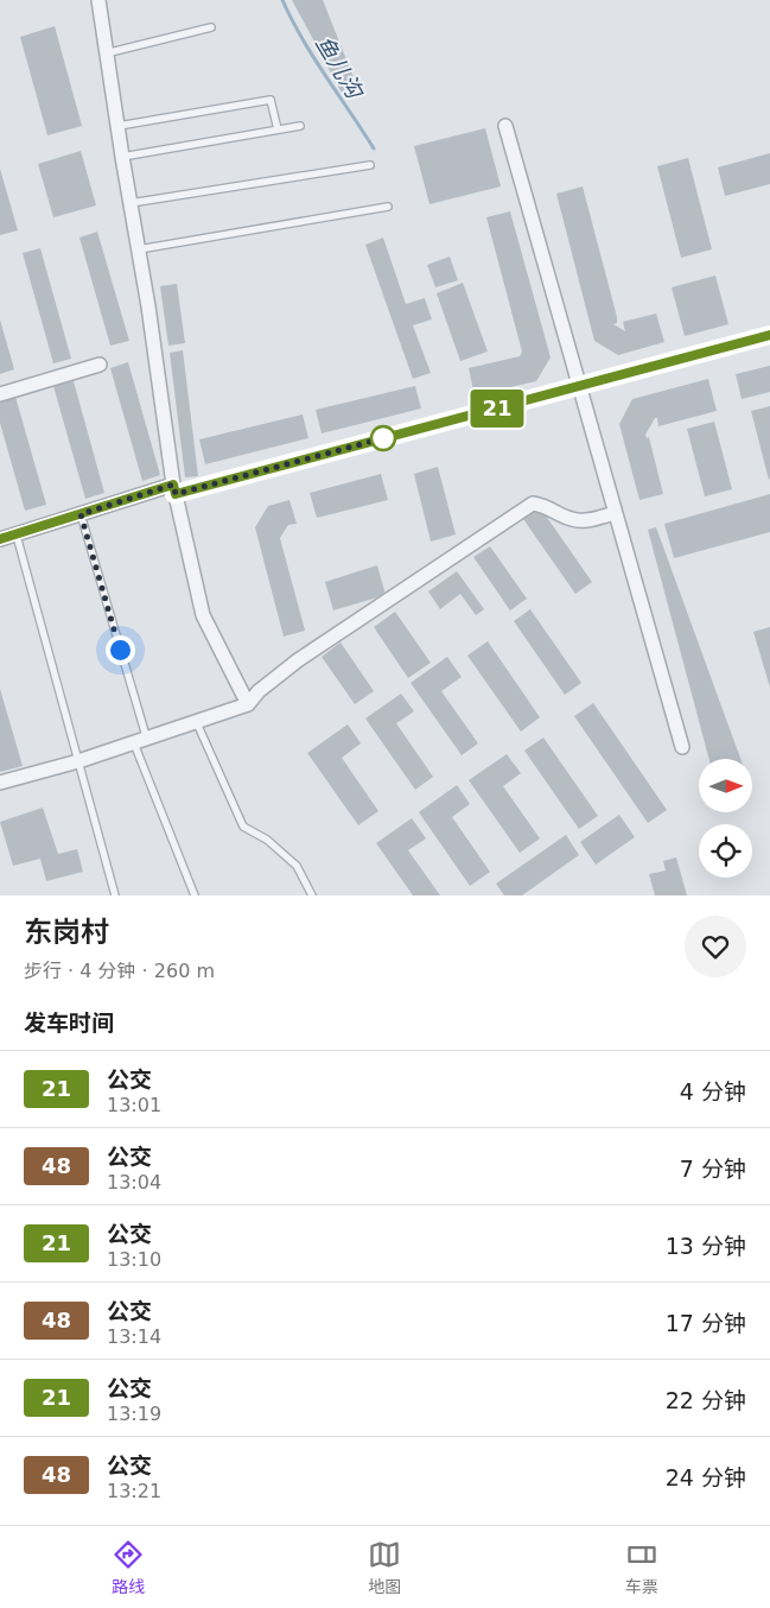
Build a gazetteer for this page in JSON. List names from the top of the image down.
{
  "water": ["鱼儿沟"],
  "lines": ["bus line 21"],
  "north": "right",
  "page": {
    "on_map": "21",
    "heading": [
      ["东岗村", "步行 · 4 分钟 · 260 m"],
      "发车时间"
    ],
    "list": [
      {
        "mark": "21",
        "name": "公交",
        "note": "13:01",
        "value": "4 分钟"
      },
      {
        "mark": "48",
        "name": "公交",
        "note": "13:04",
        "value": "7 分钟"
      },
      {
        "mark": "21",
        "name": "公交",
        "note": "13:10",
        "value": "13 分钟"
      },
      {
        "mark": "48",
        "name": "公交",
        "note": "13:14",
        "value": "17 分钟"
      },
      {
        "mark": "21",
        "name": "公交",
        "note": "13:19",
        "value": "22 分钟"
      },
      {
        "mark": "48",
        "name": "公交",
        "note": "13:21",
        "value": "24 分钟"
      }
    ],
    "tabs": ["路线", "地图", "车票"]
  }
}
